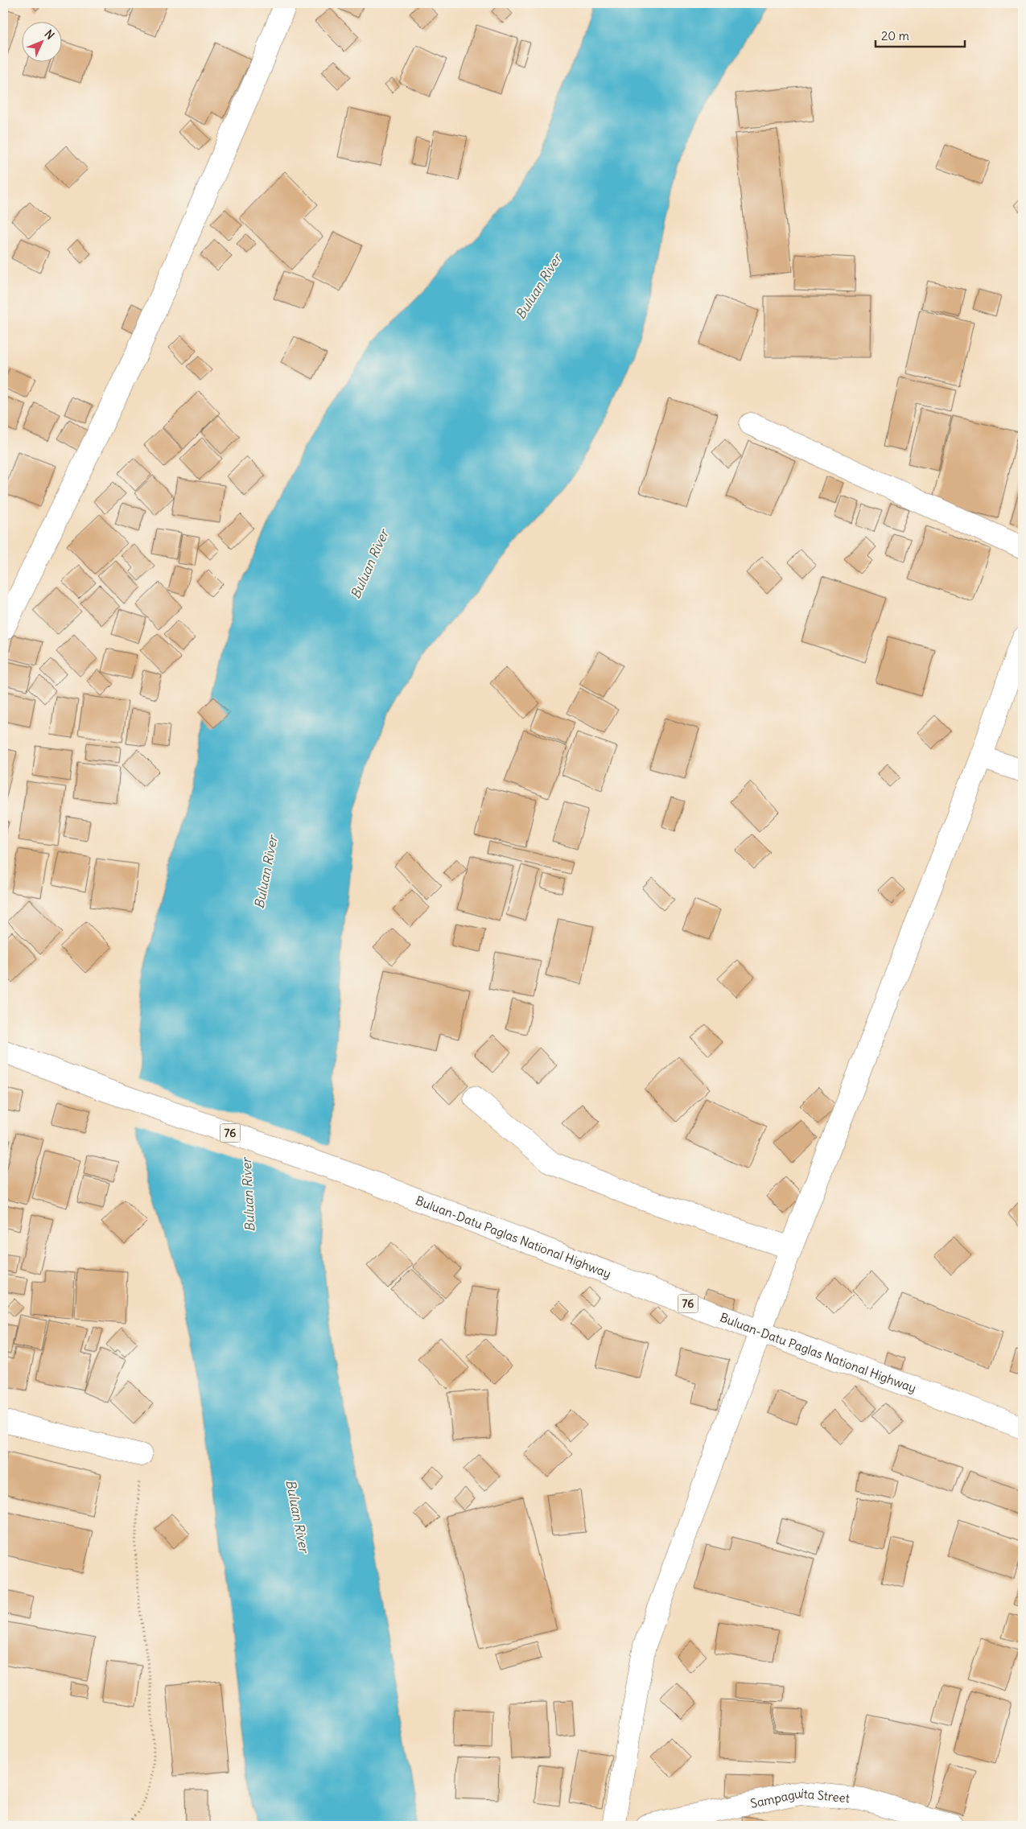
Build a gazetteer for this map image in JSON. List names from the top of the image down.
{
  "streets": {
    "main road": ["76", "Buluan-Datu Paglas National Highway", "Sampaguita Street"]
  },
  "water": ["Buluan River"],
  "scale_bar": "20 m",
  "north": "top right"
}
